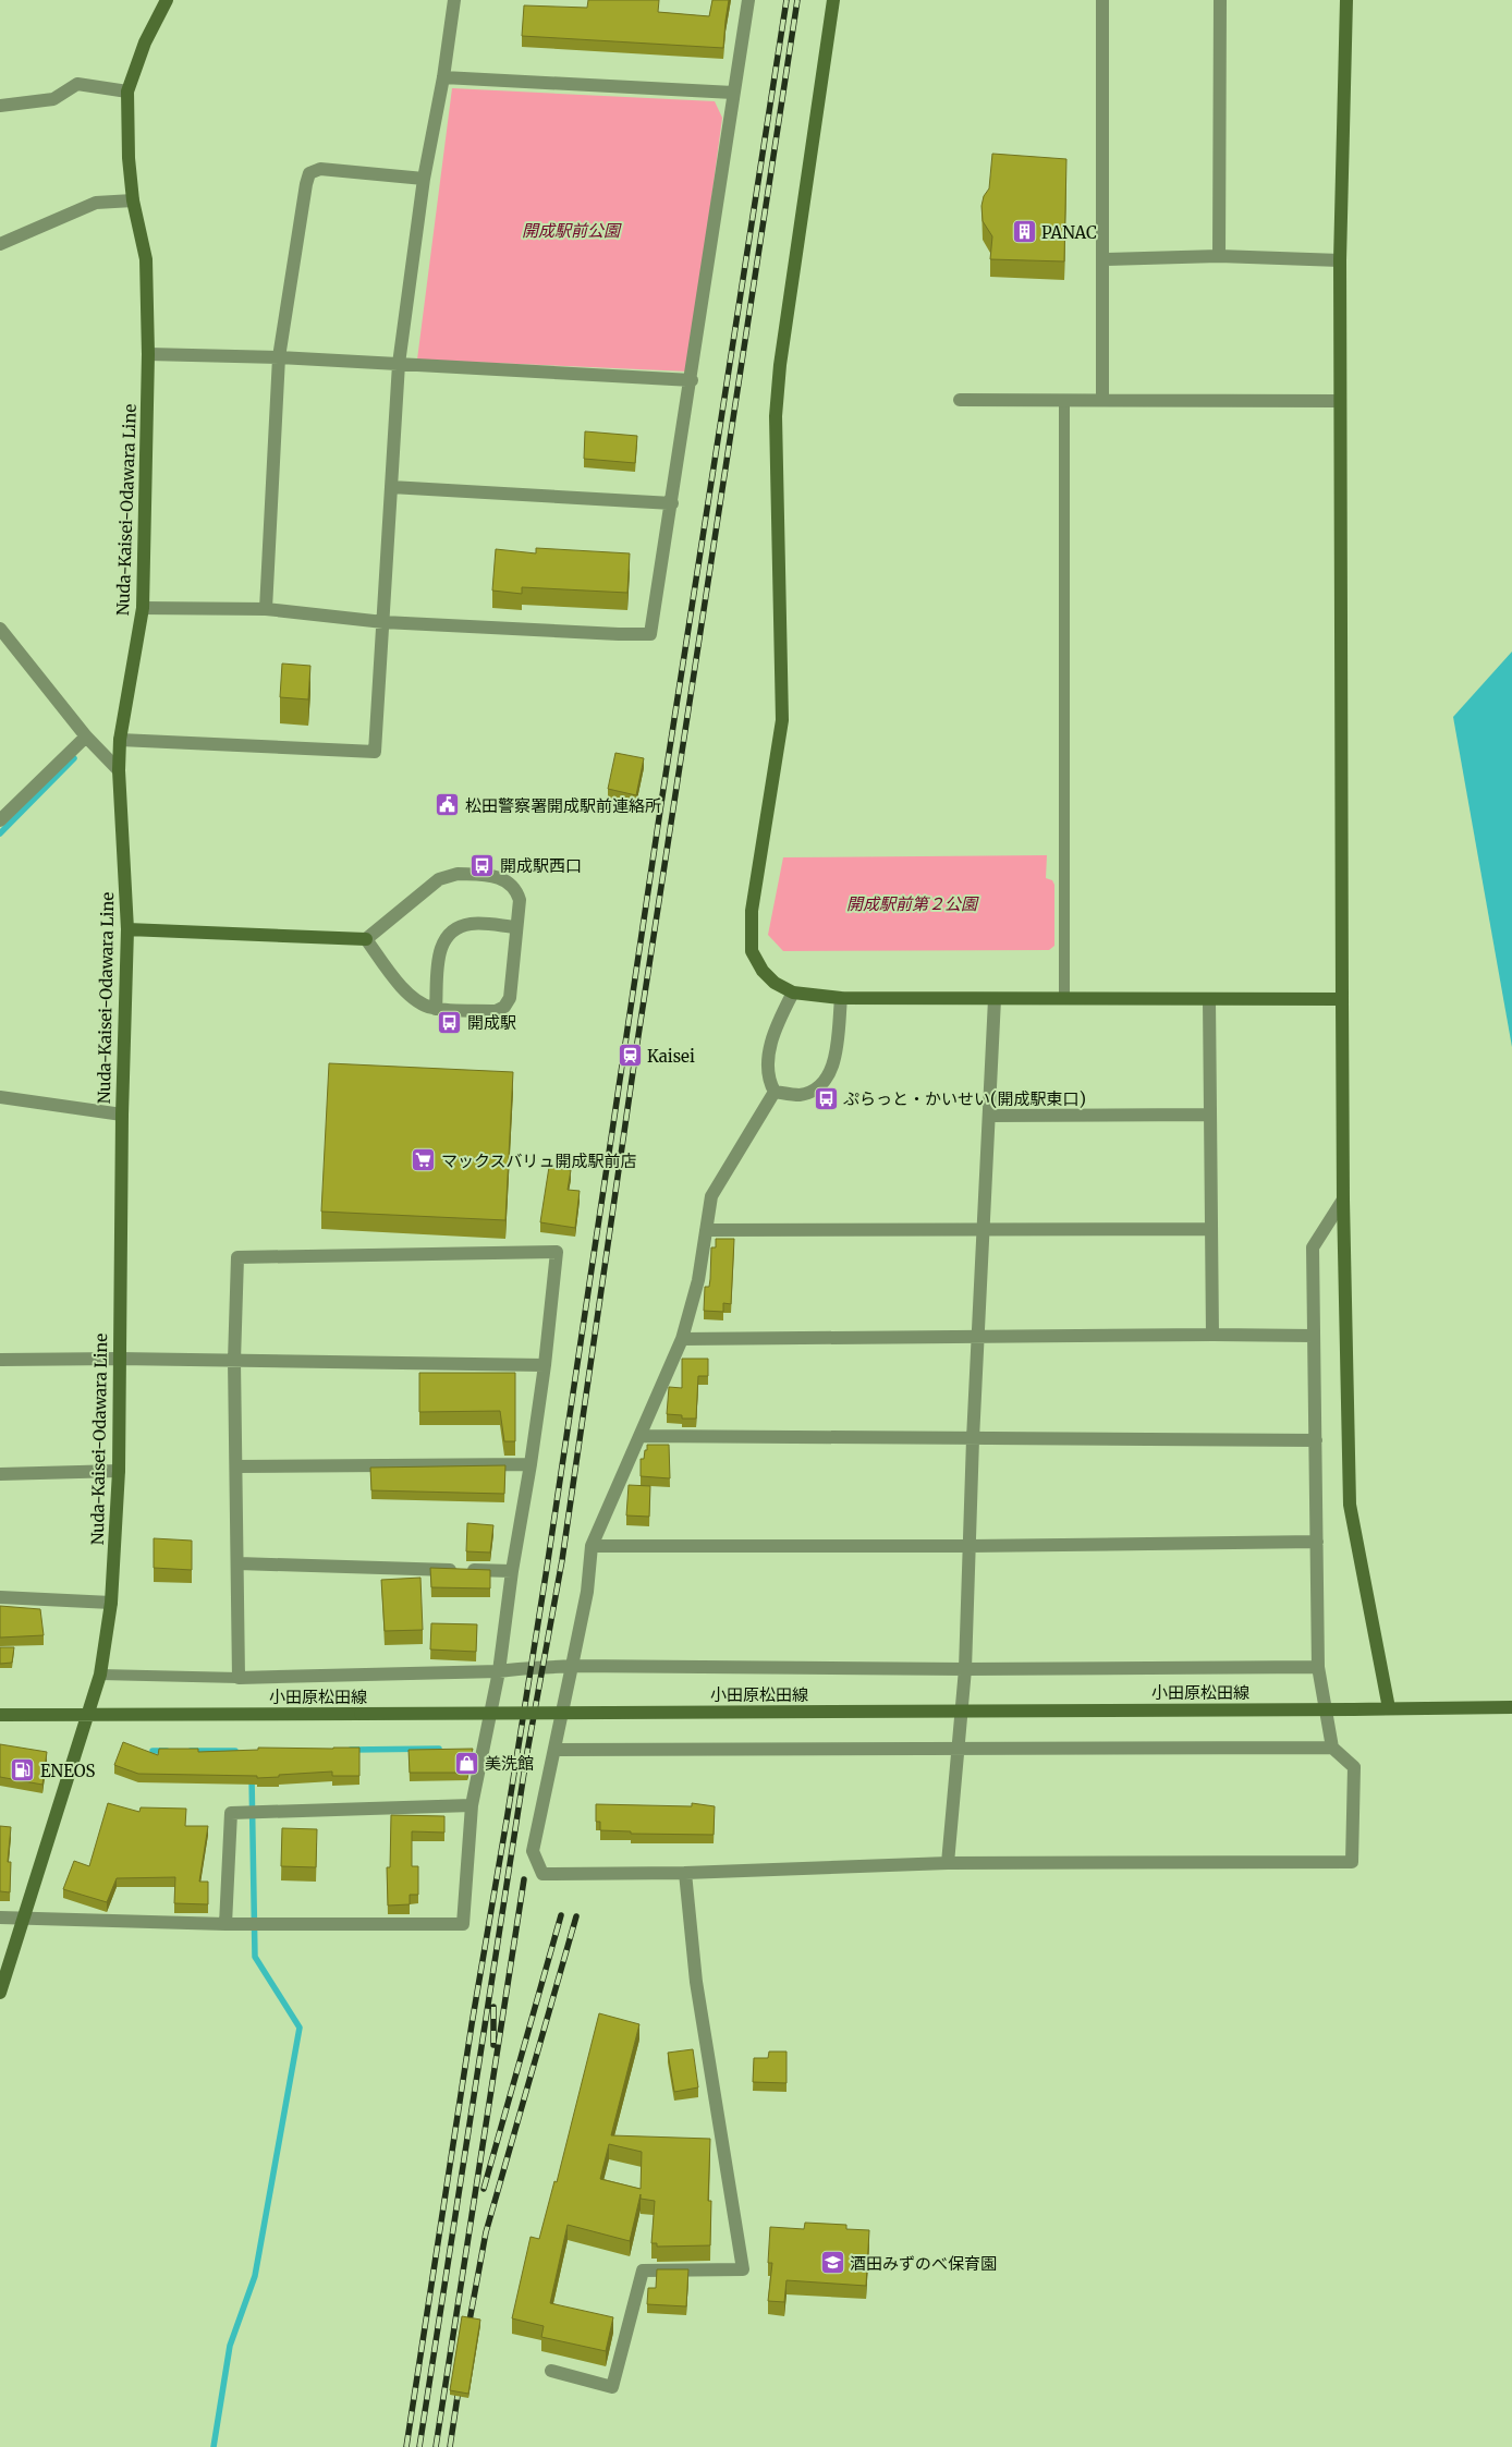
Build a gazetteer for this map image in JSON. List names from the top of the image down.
{
  "streets": {
    "street": ["Nuda-Kaisei-Odawara Line", "小田原松田線"]
  },
  "crossings": [
    ["Nuda-Kaisei-Odawara Line", "小田原松田線"]
  ],
  "parks": ["開成駅前公園", "開成駅前第２公園"],
  "places": {
    "building": ["PANAC"],
    "public building": ["松田警察署開成駅前連絡所"],
    "bus stop": ["開成駅西口", "開成駅", "ぷらっと・かいせい(開成駅東口)"],
    "station": ["Kaisei"],
    "supermarket": ["マックスバリュ開成駅前店"],
    "shop": ["美洗館"],
    "fuel station": ["ENEOS"],
    "school or university": ["酒田みずのべ保育園"]
  }
}
